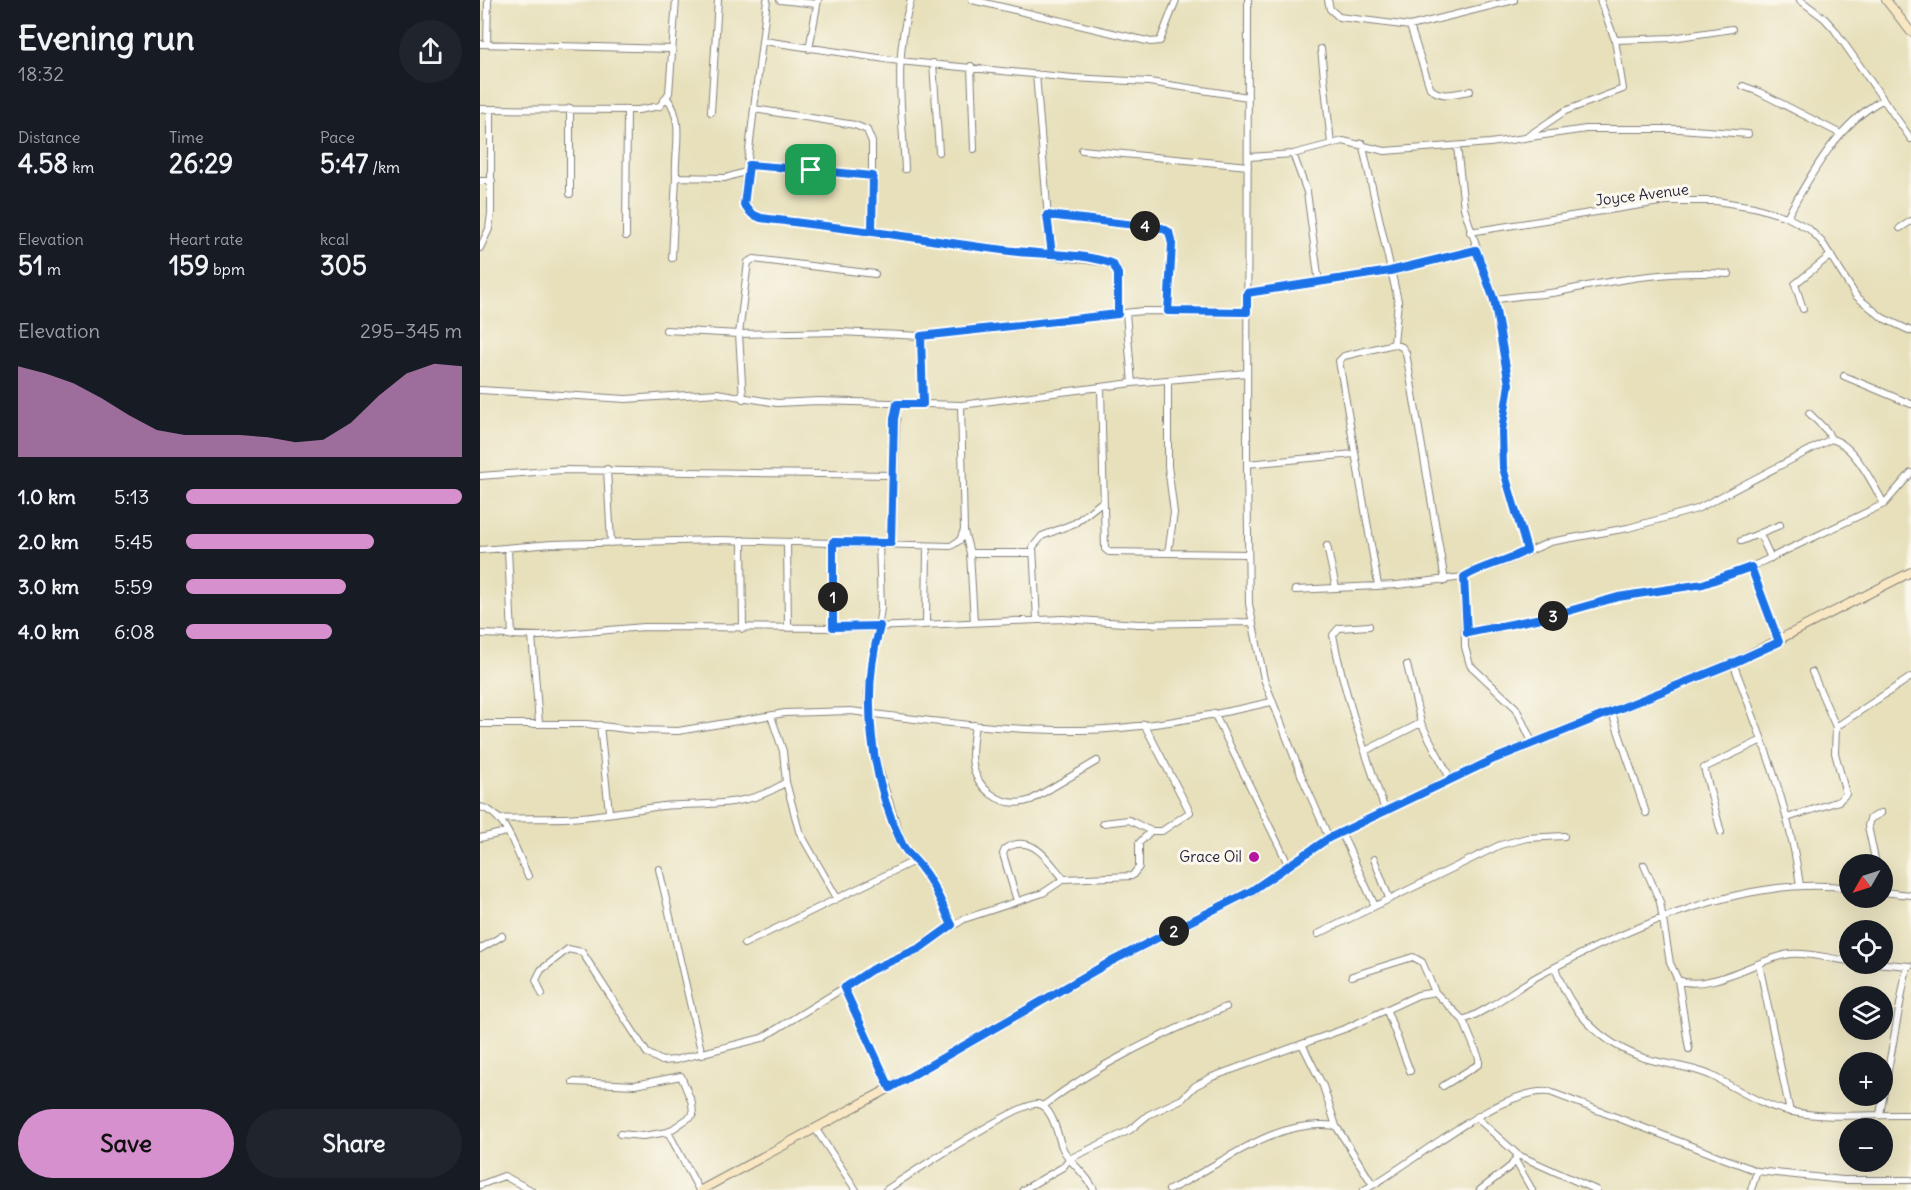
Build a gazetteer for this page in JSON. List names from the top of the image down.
{
  "streets": {
    "street": ["Joyce Avenue"]
  },
  "places": ["Grace Oil"],
  "north": "bottom left",
  "page": {
    "heading": ["Evening run", "18:32"],
    "stats": [
      ["Distance", "4.58 km"],
      ["Time", "26:29"],
      ["Pace", "5:47 /km"],
      ["Elevation", "51 m"],
      ["Heart rate", "159 bpm"],
      ["kcal", "305"]
    ],
    "pins": [
      "4",
      "1",
      "3",
      "2"
    ],
    "chart": ["Elevation", "295–345 m"],
    "list": [
      {
        "name": "1.0 km",
        "note": "5:13"
      },
      {
        "name": "2.0 km",
        "note": "5:45"
      },
      {
        "name": "3.0 km",
        "note": "5:59"
      },
      {
        "name": "4.0 km",
        "note": "6:08"
      }
    ],
    "map_buttons": ["+", "−"],
    "buttons": ["Save", "Share"]
  }
}
